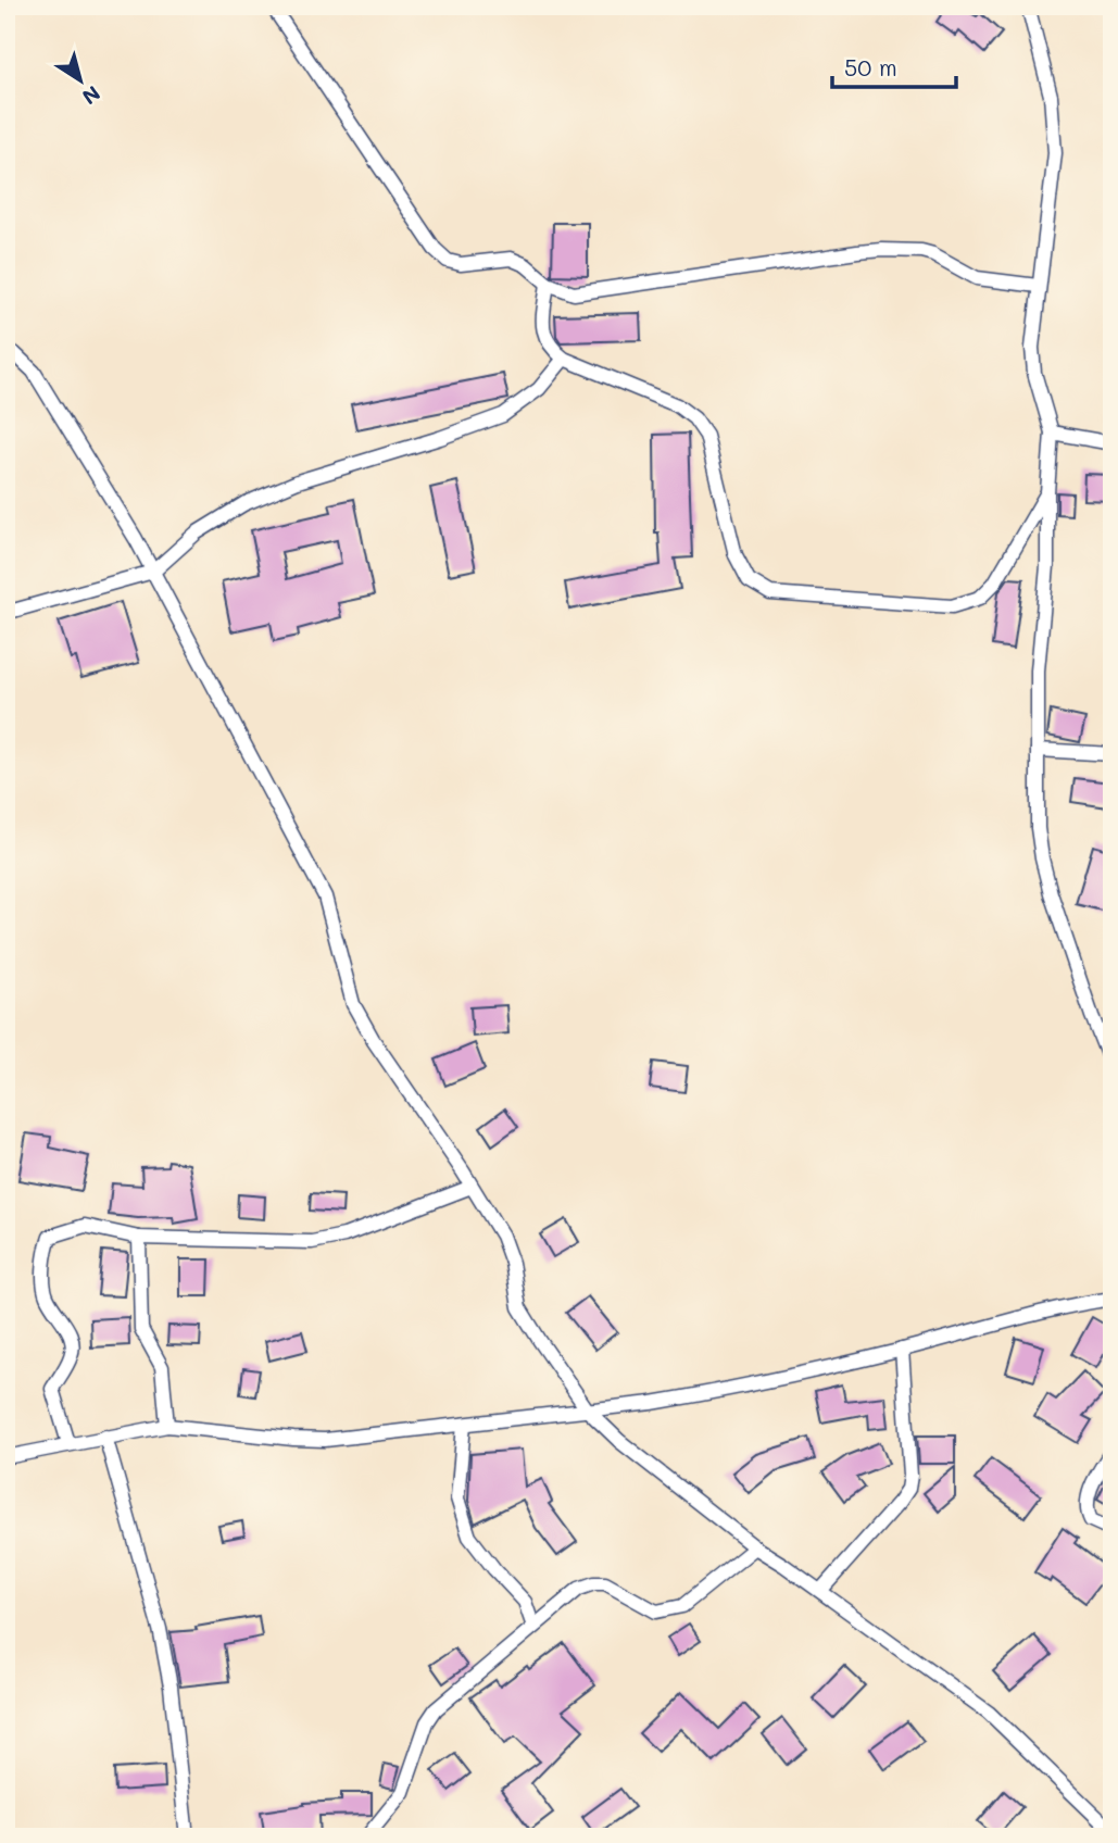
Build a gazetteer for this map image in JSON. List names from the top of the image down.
{
  "scale_bar": "50 m",
  "north": "bottom right"
}
